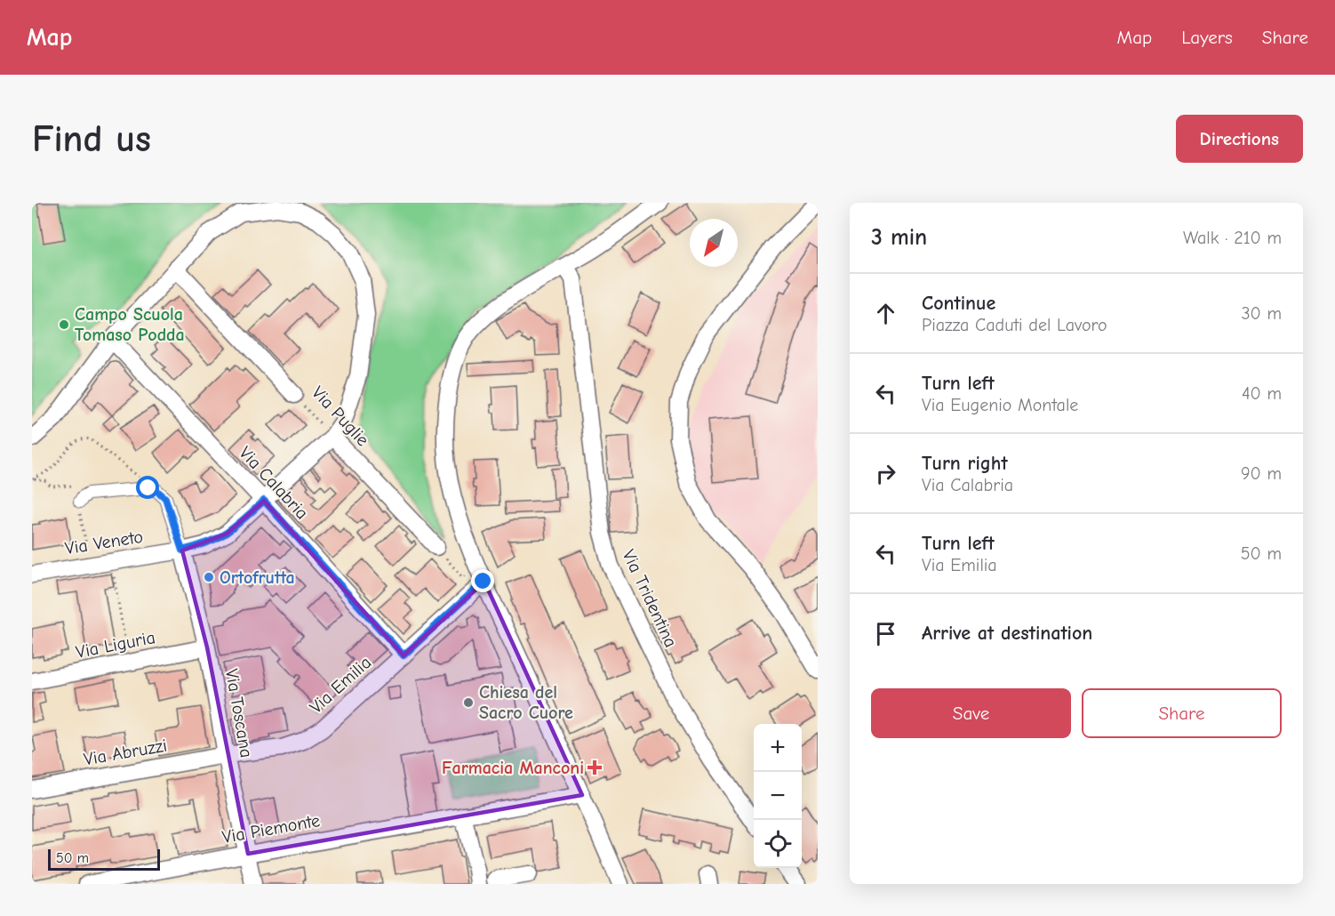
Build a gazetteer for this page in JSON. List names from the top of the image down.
{
  "streets": {
    "street": [
      "Via Puglie",
      "Via Calabria",
      "Via Veneto",
      "Via Tridentina",
      "Via Liguria",
      "Via Emilia",
      "Via Toscana",
      "Via Abruzzi",
      "Via Piemonte"
    ]
  },
  "crossings": [
    ["Via Puglie", "Via Veneto"],
    ["Via Calabria", "Via Veneto"],
    ["Via Calabria", "Via Emilia"],
    ["Via Veneto", "Via Toscana"],
    ["Via Liguria", "Via Toscana"],
    ["Via Emilia", "Via Toscana"],
    ["Via Emilia", "Via Abruzzi"],
    ["Via Toscana", "Via Abruzzi"],
    ["Via Toscana", "Via Piemonte"]
  ],
  "places": {
    "other": ["Campo Scuola Tomaso Podda", "Ortofrutta", "Chiesa del Sacro Cuore"],
    "health": ["Farmacia Manconi"]
  },
  "scale_bar": "50 m",
  "north": "bottom left",
  "page": {
    "header": "Map",
    "nav": ["Map", "Layers", "Share"],
    "buttons": [
      "Directions",
      ["Save", "Share"]
    ],
    "title": "Find us",
    "heading": ["3 min", "Walk · 210 m"],
    "list": [
      ["Continue", "Piazza Caduti del Lavoro", "30 m"],
      ["Turn left", "Via Eugenio Montale", "40 m"],
      ["Turn right", "Via Calabria", "90 m"],
      ["Turn left", "Via Emilia", "50 m"],
      "Arrive at destination"
    ],
    "map_buttons": ["+", "−"],
    "scale": "50 m"
  }
}
